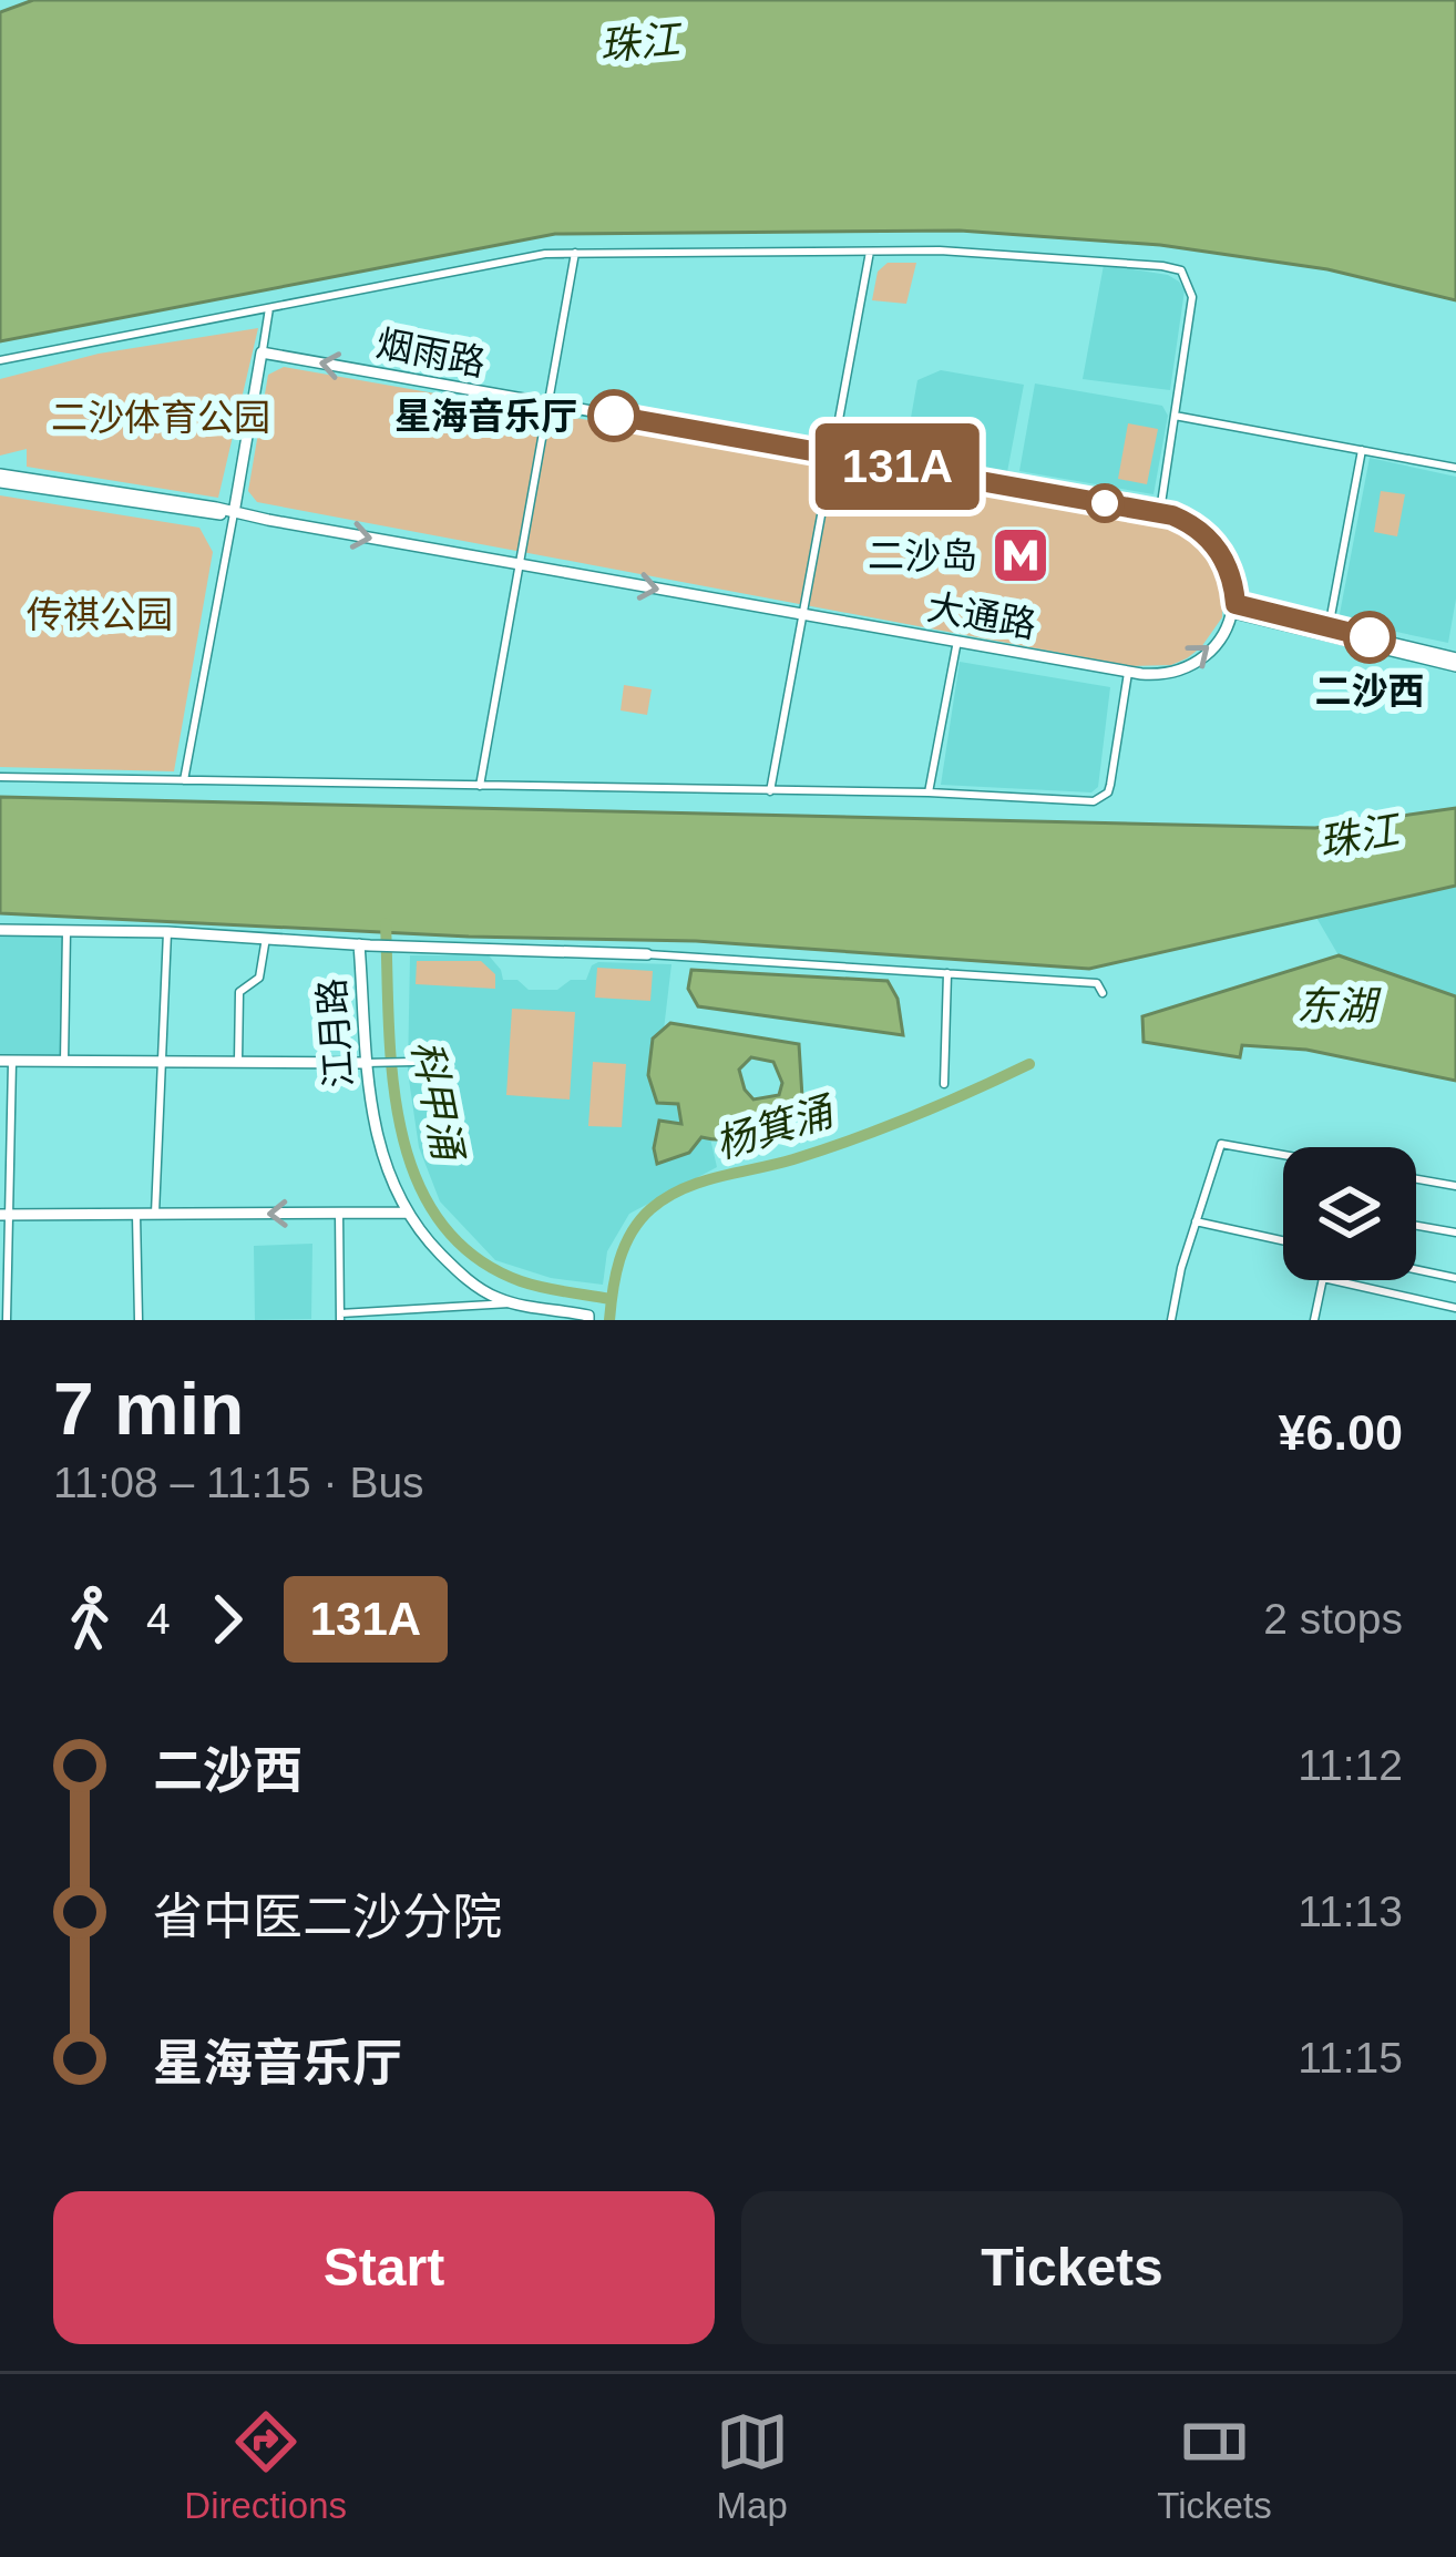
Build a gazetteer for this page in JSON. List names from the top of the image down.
{
  "streets": {
    "main road": ["烟雨路", "大通路", "江月路"]
  },
  "crossings": [
    ["烟雨路", "大通路"]
  ],
  "one_way": ["大通路"],
  "water": [
    "珠江",
    "东湖",
    "科甲涌",
    "杨箕涌"
  ],
  "parks": ["二沙体育公园", "传祺公园"],
  "places": {
    "other": ["星海音乐厅", "二沙西"],
    "metro station": ["二沙岛"]
  },
  "lines": ["bus line 131A"],
  "page": {
    "on_map": "131A",
    "heading": ["7 min", "11:08 – 11:15 · Bus", "¥6.00"],
    "legs": ["4", "131A", "2 stops"],
    "list": [
      {
        "name": "二沙西",
        "value": "11:12"
      },
      {
        "name": "省中医二沙分院",
        "value": "11:13"
      },
      {
        "name": "星海音乐厅",
        "value": "11:15"
      }
    ],
    "buttons": ["Start", "Tickets"],
    "tabs": ["Directions", "Map", "Tickets"]
  }
}
